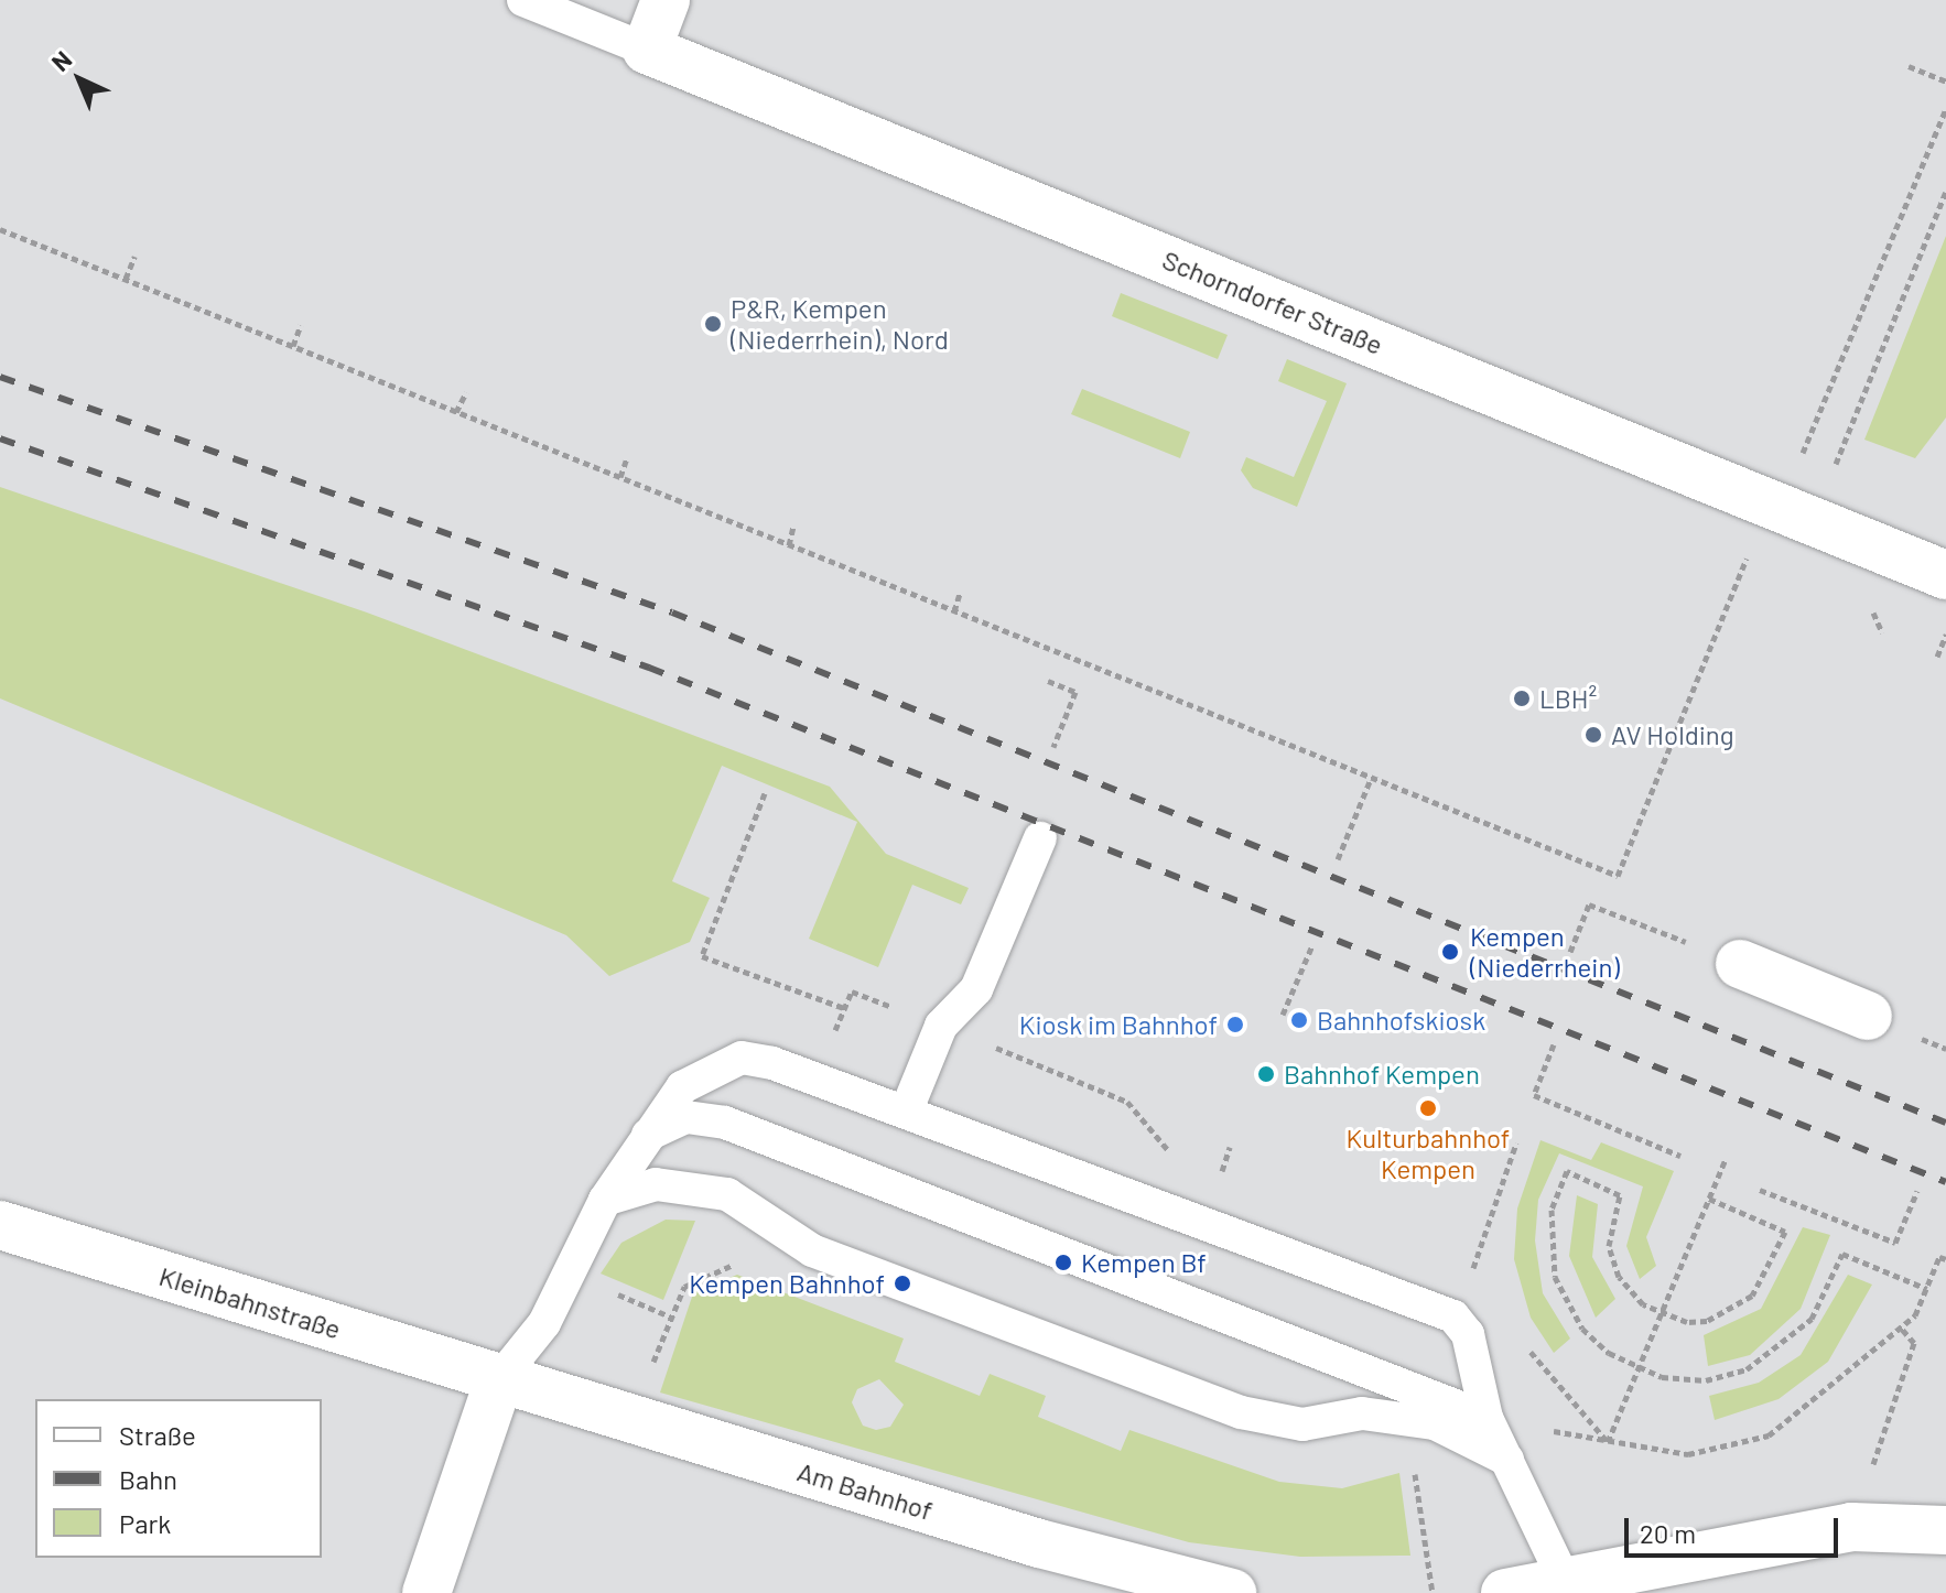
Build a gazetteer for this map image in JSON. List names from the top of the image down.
{
  "streets": {
    "street": ["Schorndorfer Straße", "Kleinbahnstraße", "Am Bahnhof"]
  },
  "crossings": [
    ["Kleinbahnstraße", "Am Bahnhof"]
  ],
  "places": [
    "P&R, Kempen (Niederrhein), Nord",
    "LBH²",
    "AV Holding",
    "Kempen (Niederrhein)",
    "Bahnhofskiosk",
    "Kiosk im Bahnhof",
    "Bahnhof Kempen",
    "Kulturbahnhof Kempen",
    "Kempen Bf",
    "Kempen Bahnhof"
  ],
  "legend": ["Straße", "Bahn", "Park"],
  "scale_bar": "20 m",
  "north": "top left"
}
